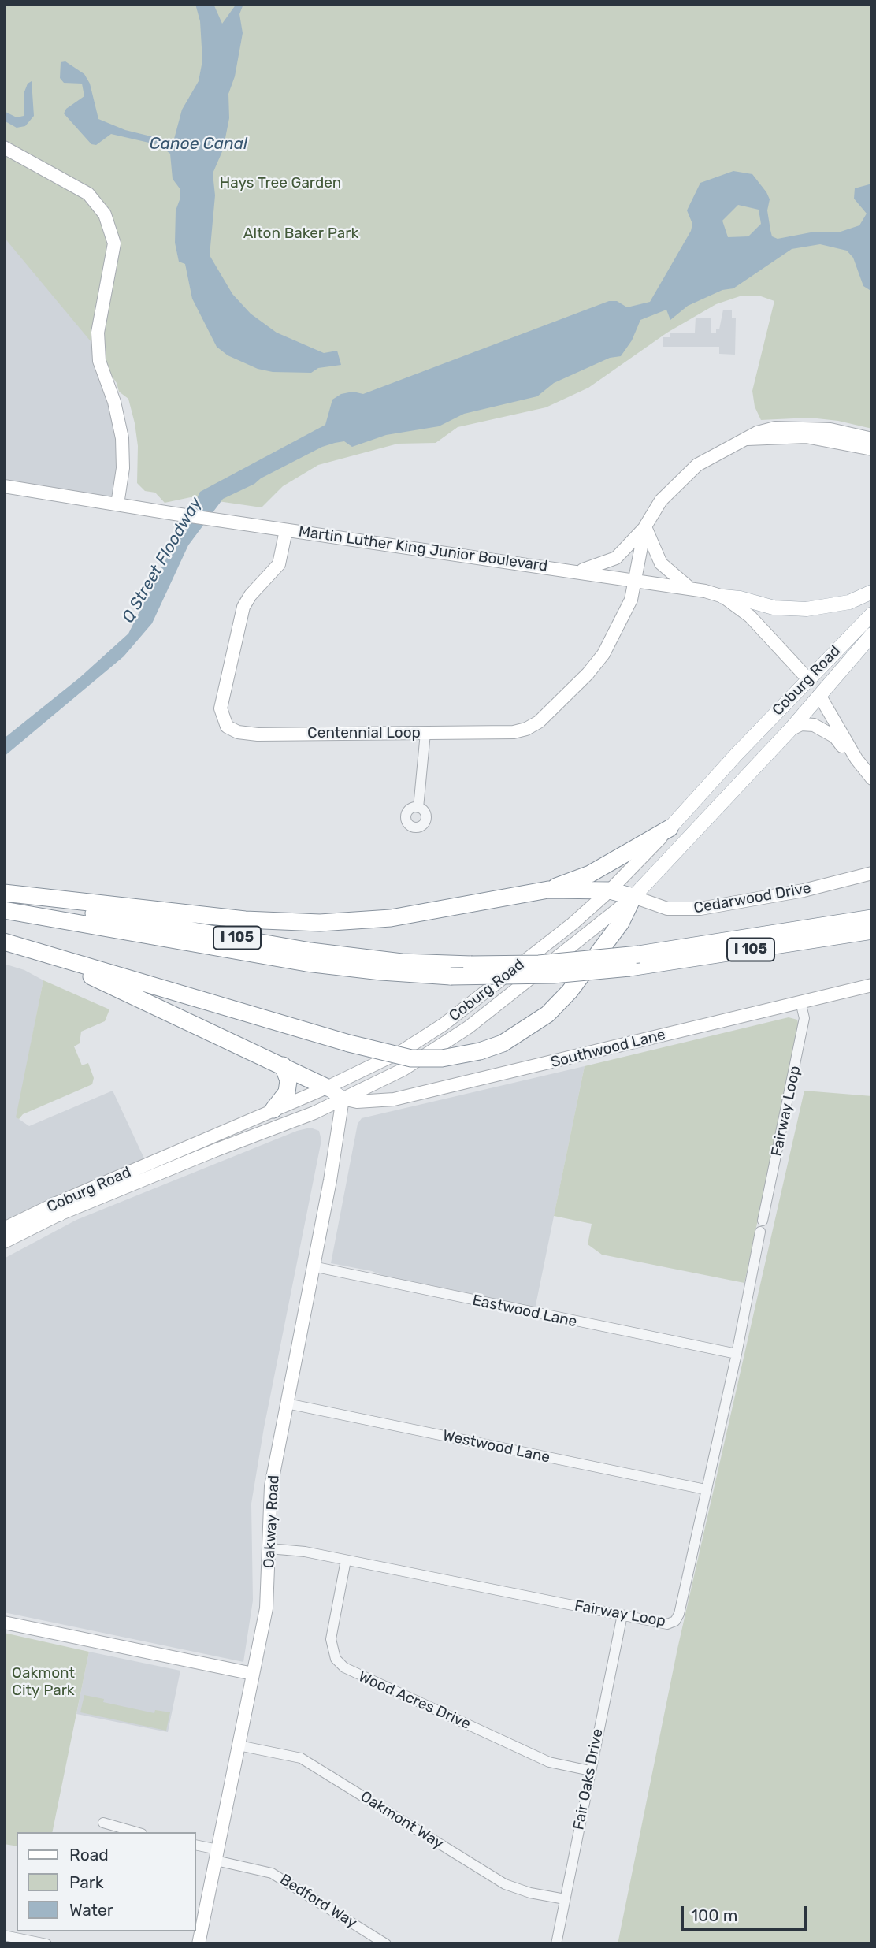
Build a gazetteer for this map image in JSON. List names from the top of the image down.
{
  "streets": {
    "highway": ["I 105"],
    "main road": [
      "Martin Luther King Junior Boulevard",
      "Coburg Road",
      "Centennial Loop",
      "Cedarwood Drive",
      "Southwood Lane",
      "Oakway Road"
    ],
    "street": [
      "Fairway Loop",
      "Eastwood Lane",
      "Westwood Lane",
      "Wood Acres Drive",
      "Fair Oaks Drive",
      "Oakmont Way",
      "Bedford Way"
    ]
  },
  "crossings": [
    ["Martin Luther King Junior Boulevard", "Coburg Road"],
    ["Martin Luther King Junior Boulevard", "Centennial Loop"],
    ["Coburg Road", "Cedarwood Drive"],
    ["Coburg Road", "Southwood Lane"],
    ["Coburg Road", "Oakway Road"],
    ["Southwood Lane", "Fairway Loop"],
    ["Southwood Lane", "Oakway Road"],
    ["Fairway Loop", "Eastwood Lane"],
    ["Fairway Loop", "Westwood Lane"],
    ["Fairway Loop", "Oakway Road"],
    ["Fairway Loop", "Wood Acres Drive"],
    ["Fairway Loop", "Fair Oaks Drive"],
    ["Eastwood Lane", "Oakway Road"],
    ["Westwood Lane", "Oakway Road"],
    ["Oakway Road", "Oakmont Way"],
    ["Oakway Road", "Bedford Way"],
    ["Wood Acres Drive", "Fair Oaks Drive"],
    ["Fair Oaks Drive", "Oakmont Way"]
  ],
  "water": ["Canoe Canal", "Q Street Floodway"],
  "parks": ["Hays Tree Garden", "Alton Baker Park", "Oakmont City Park"],
  "legend": ["Road", "Park", "Water"],
  "scale_bar": "100 m"
}
